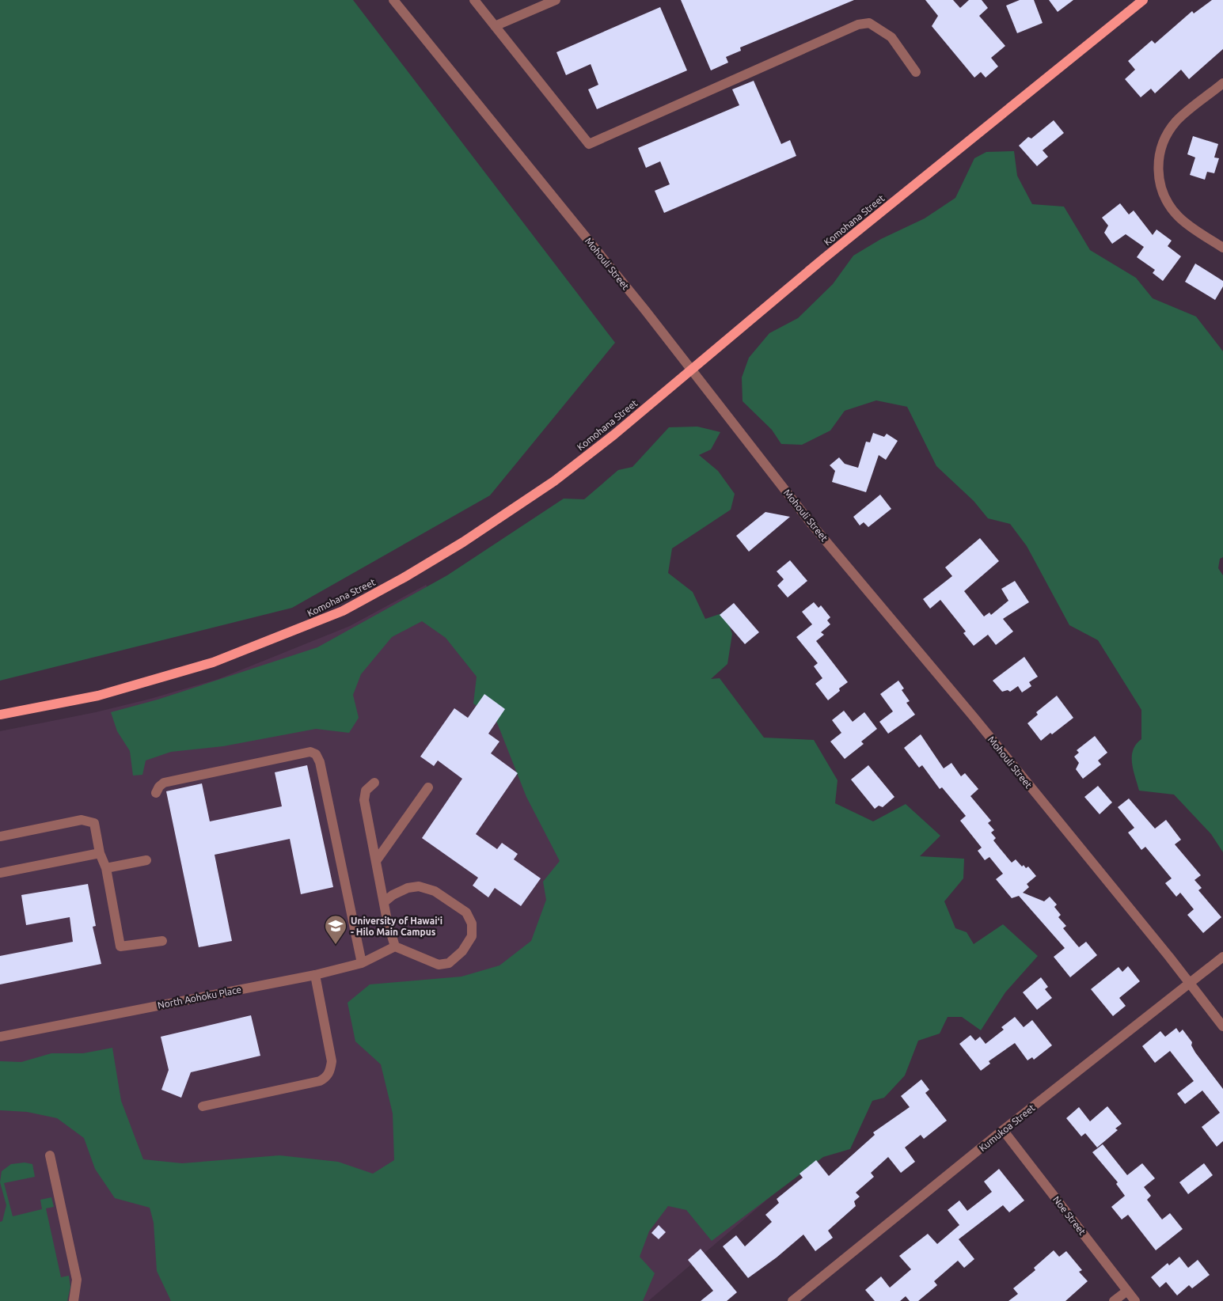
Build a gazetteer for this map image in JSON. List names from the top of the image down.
{
  "streets": {
    "main road": ["Komohana Street"],
    "street": [
      "Mohouli Street",
      "North Aohoku Place",
      "Kumukoa Street",
      "Noe Street"
    ]
  },
  "crossings": [
    ["Komohana Street", "Mohouli Street"],
    ["Mohouli Street", "Kumukoa Street"],
    ["Kumukoa Street", "Noe Street"]
  ],
  "places": {
    "school or university": ["University of Hawaiʻi - Hilo Main Campus"]
  }
}
